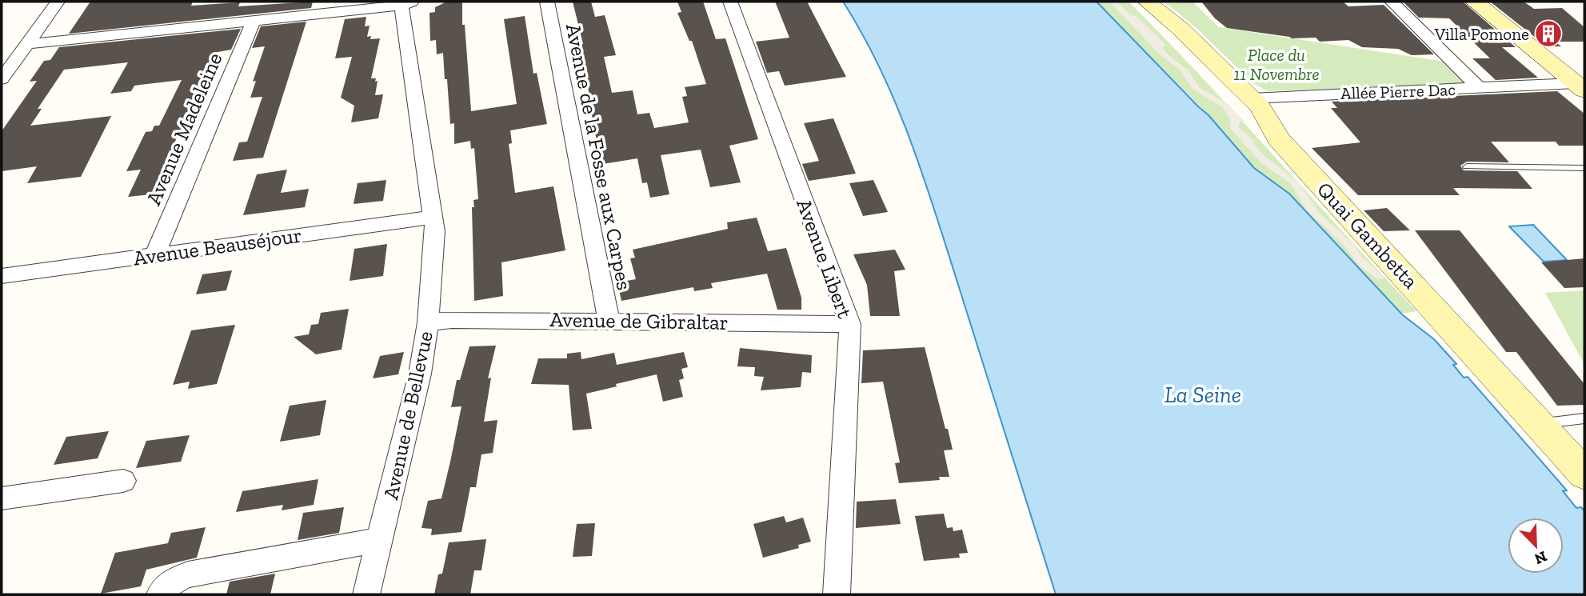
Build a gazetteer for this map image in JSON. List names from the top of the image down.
{
  "streets": {
    "main road": ["Quai Gambetta"],
    "street": [
      "Allée Pierre Dac",
      "Avenue Madeleine",
      "Avenue de la Fosse aux Carpes",
      "Avenue Beauséjour",
      "Avenue Libert",
      "Avenue de Gibraltar",
      "Avenue de Bellevue"
    ]
  },
  "crossings": [
    ["Allée Pierre Dac", "Quai Gambetta"],
    ["Avenue Madeleine", "Avenue Beauséjour"],
    ["Avenue de la Fosse aux Carpes", "Avenue de Gibraltar"],
    ["Avenue Beauséjour", "Avenue de Bellevue"],
    ["Avenue Libert", "Avenue de Gibraltar"],
    ["Avenue de Gibraltar", "Avenue de Bellevue"]
  ],
  "water": ["La Seine"],
  "parks": ["Place du 11 Novembre"],
  "places": {
    "building": ["Villa Pomone"]
  },
  "north": "bottom right"
}
